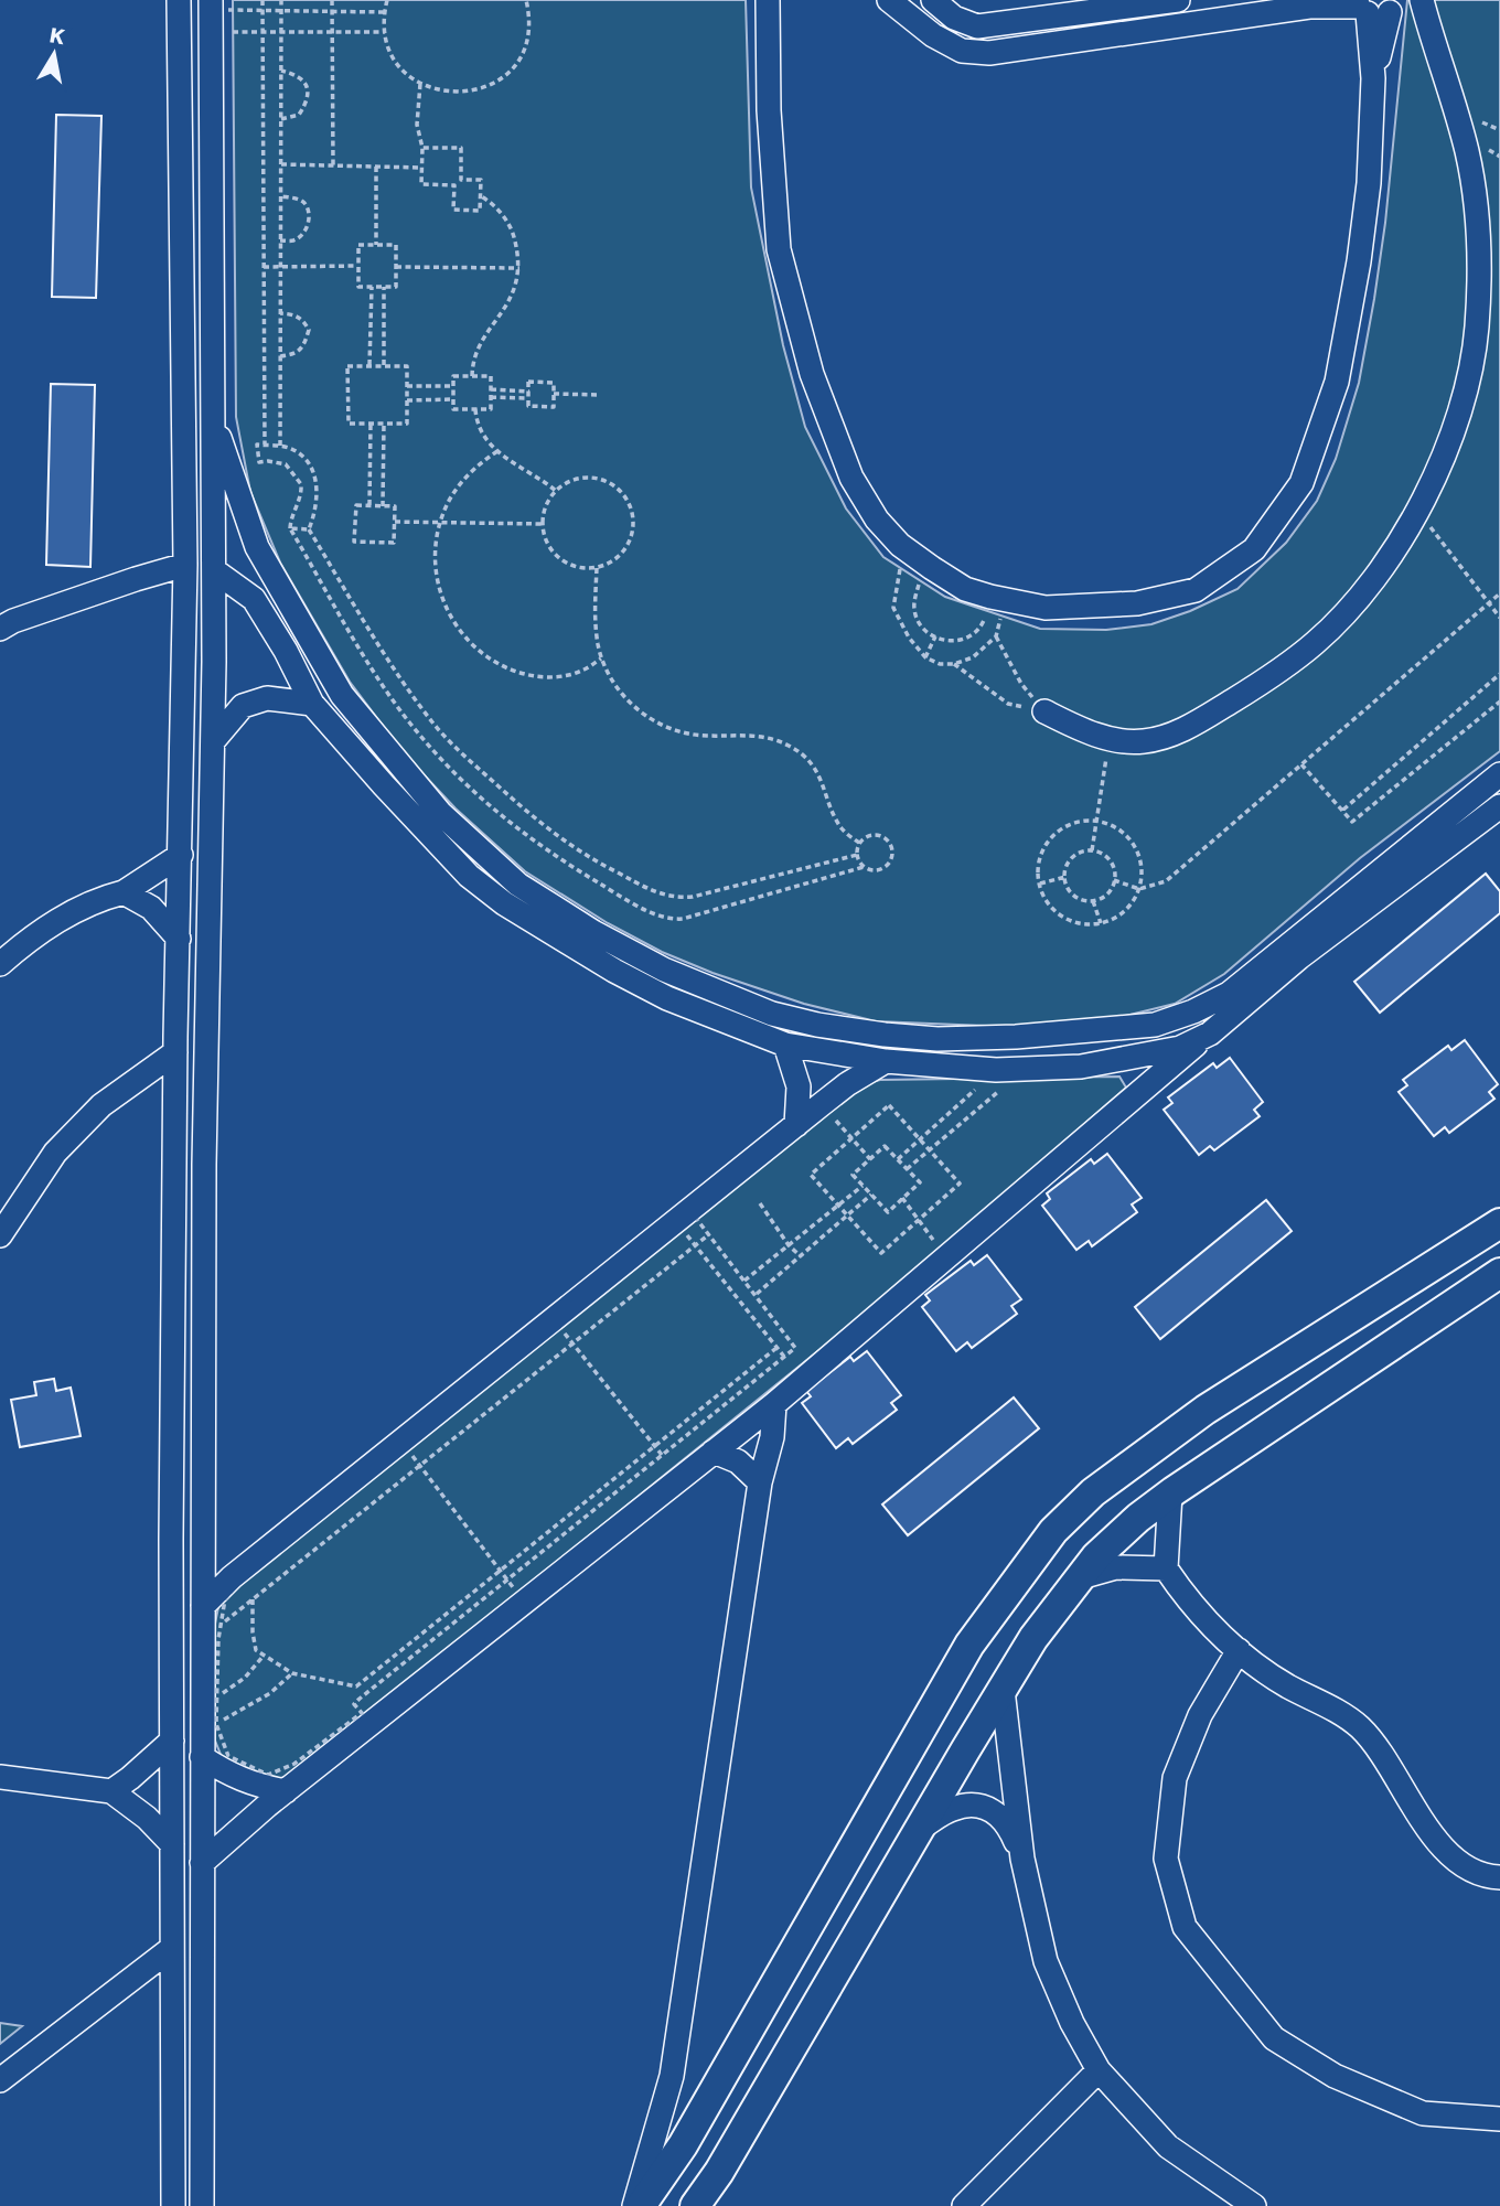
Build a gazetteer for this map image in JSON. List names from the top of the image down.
{
  "north": "top"
}
